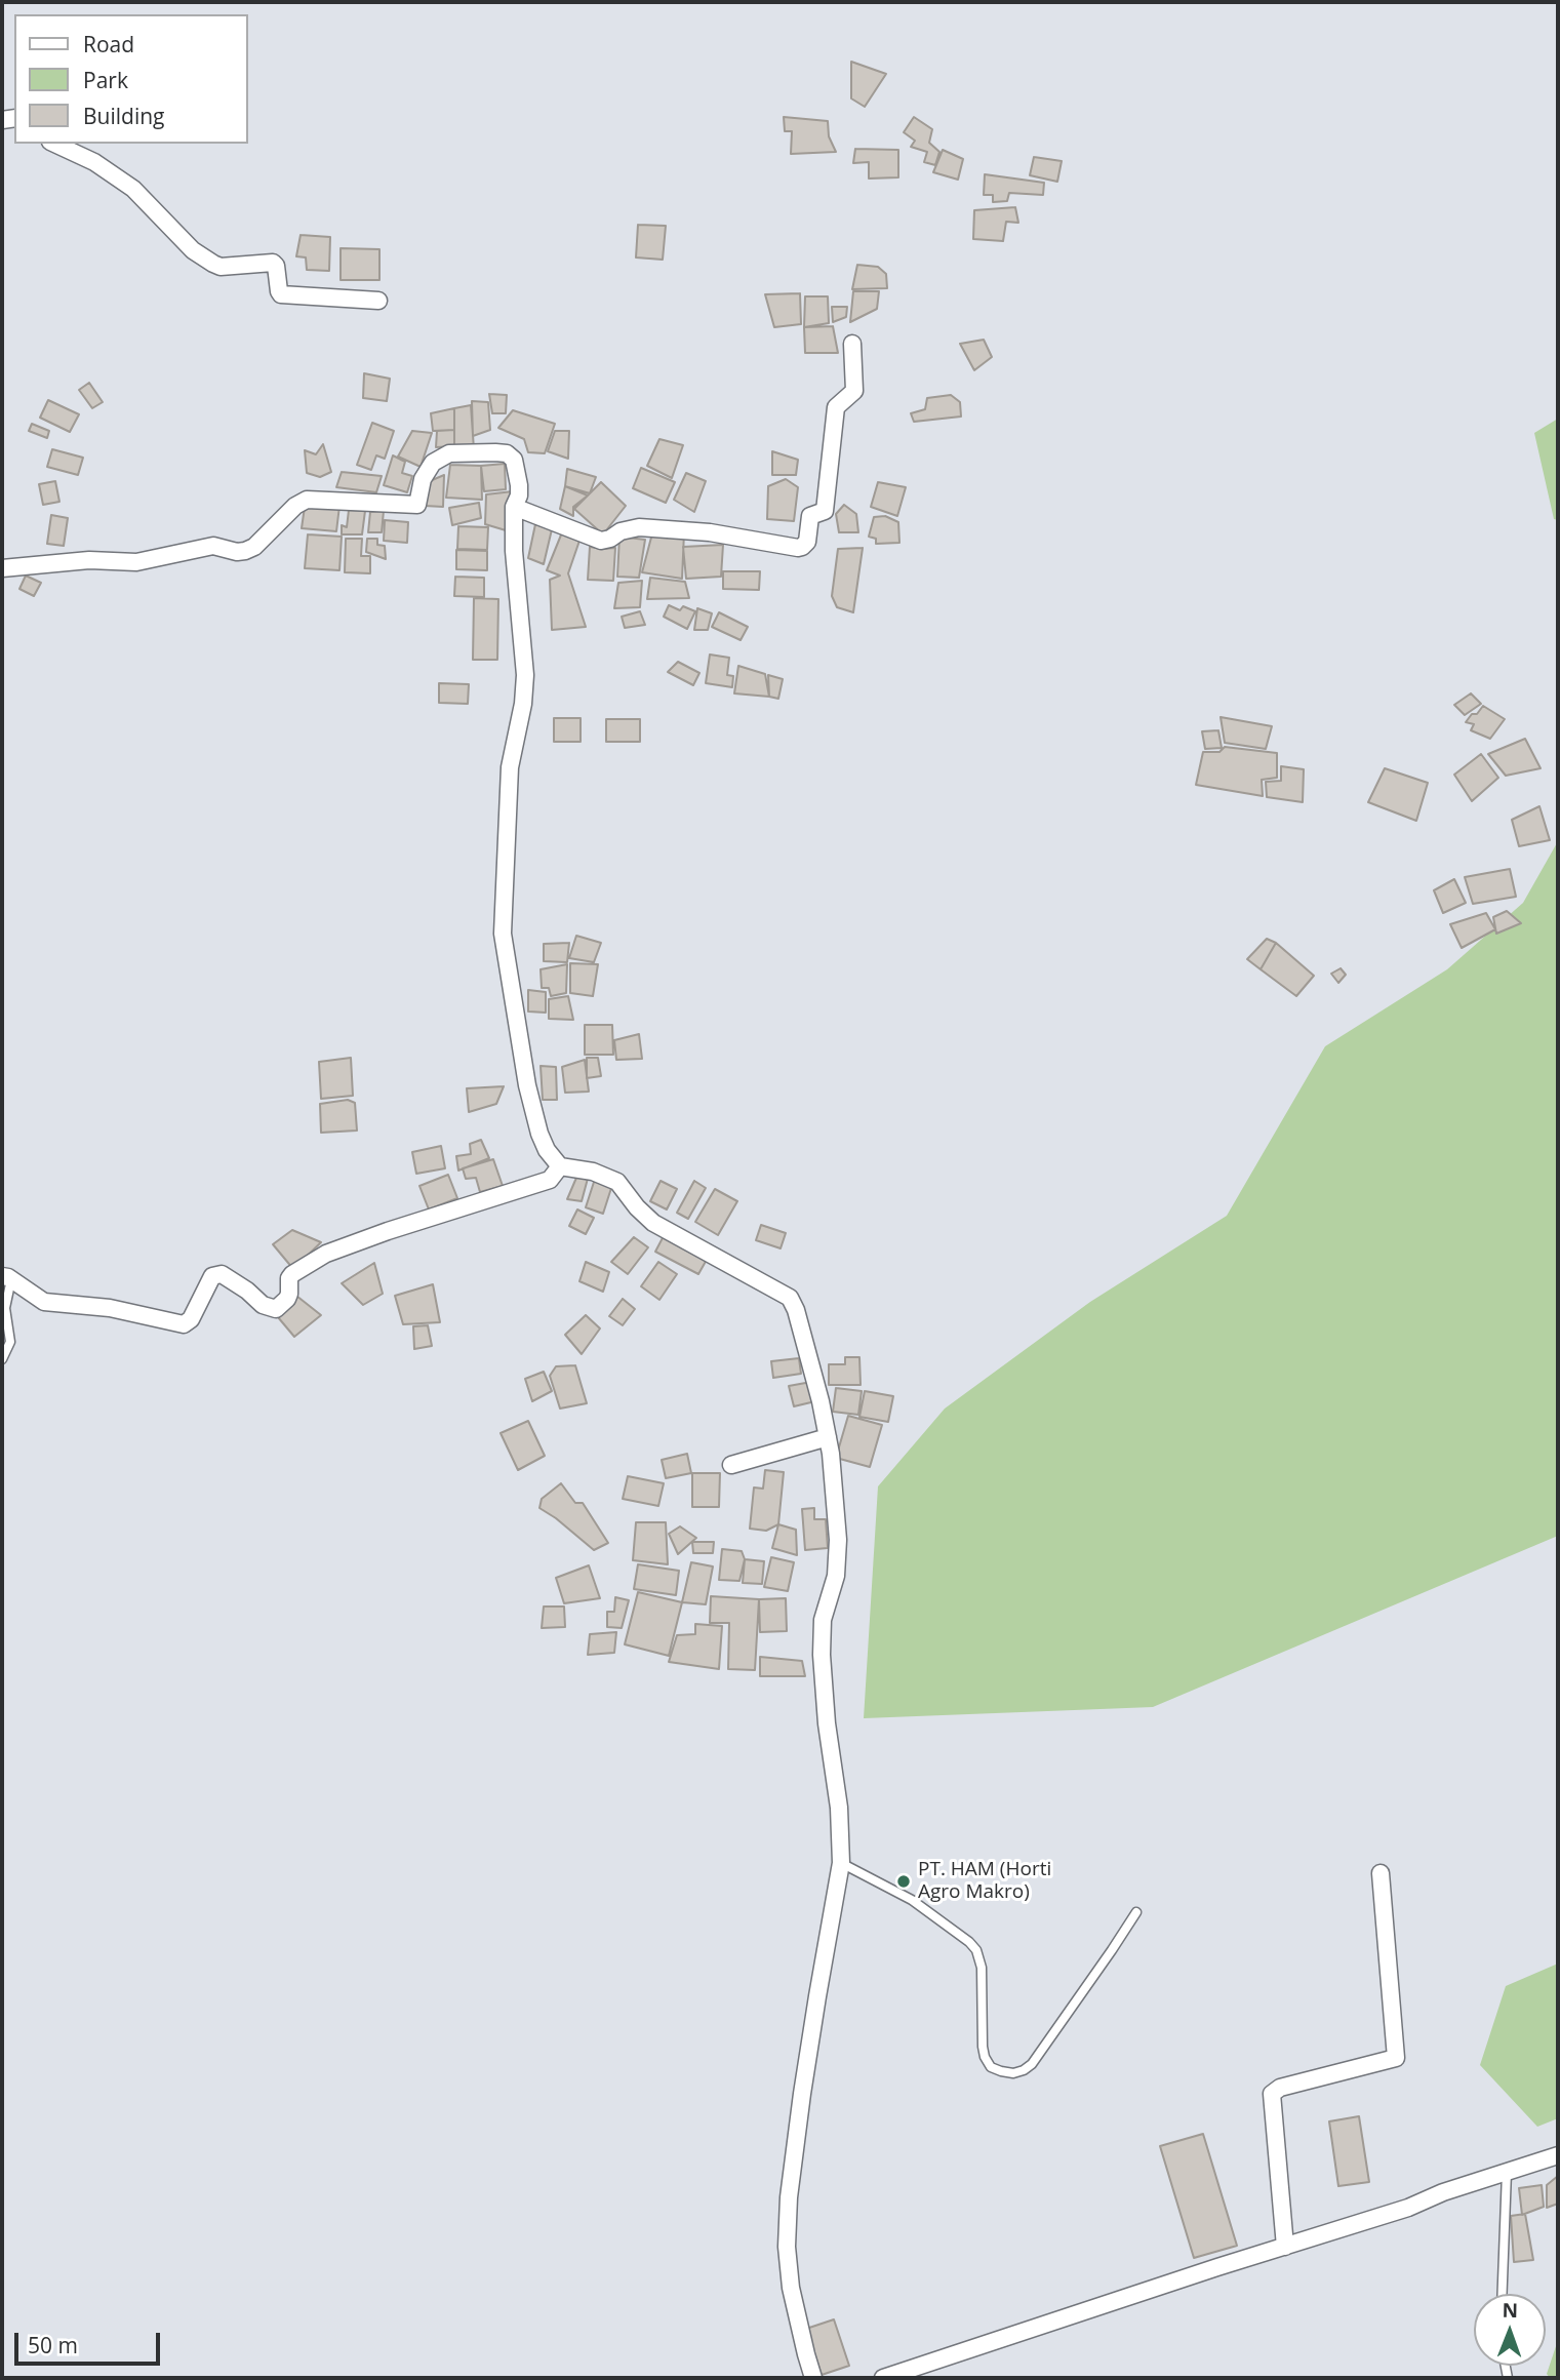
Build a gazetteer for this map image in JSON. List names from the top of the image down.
{
  "places": ["PT. HAM (Horti Agro Makro)"],
  "legend": ["Road", "Park", "Building"],
  "scale_bar": "50 m",
  "north": "top"
}
